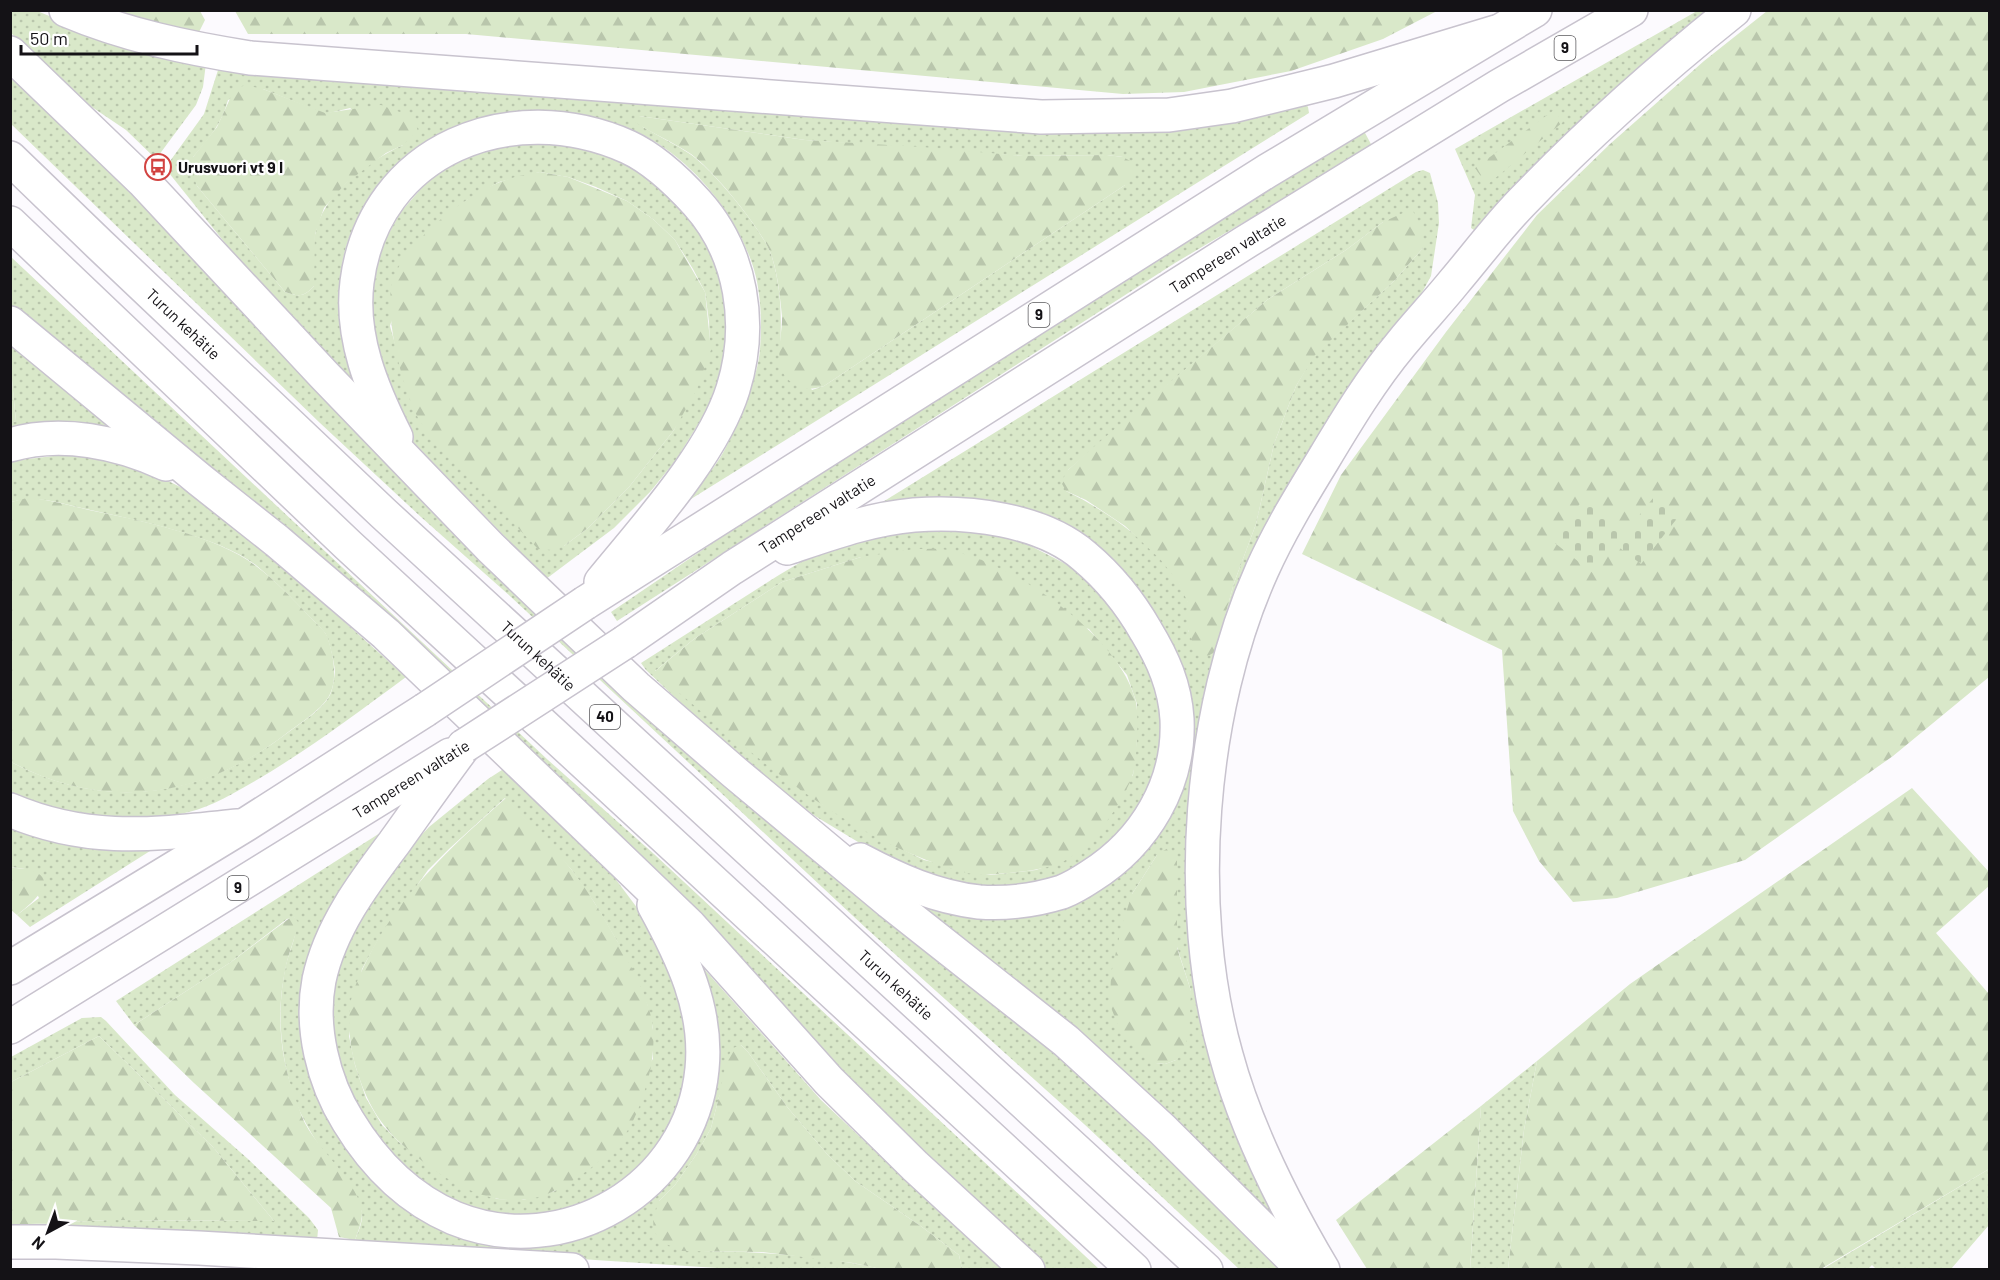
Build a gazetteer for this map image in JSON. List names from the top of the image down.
{
  "streets": {
    "highway": [
      "9",
      "Tampereen valtatie",
      "Turun kehätie",
      "40"
    ]
  },
  "places": {
    "bus stop": ["Urusvuori vt 9 I"]
  },
  "scale_bar": "50 m",
  "north": "bottom left"
}
